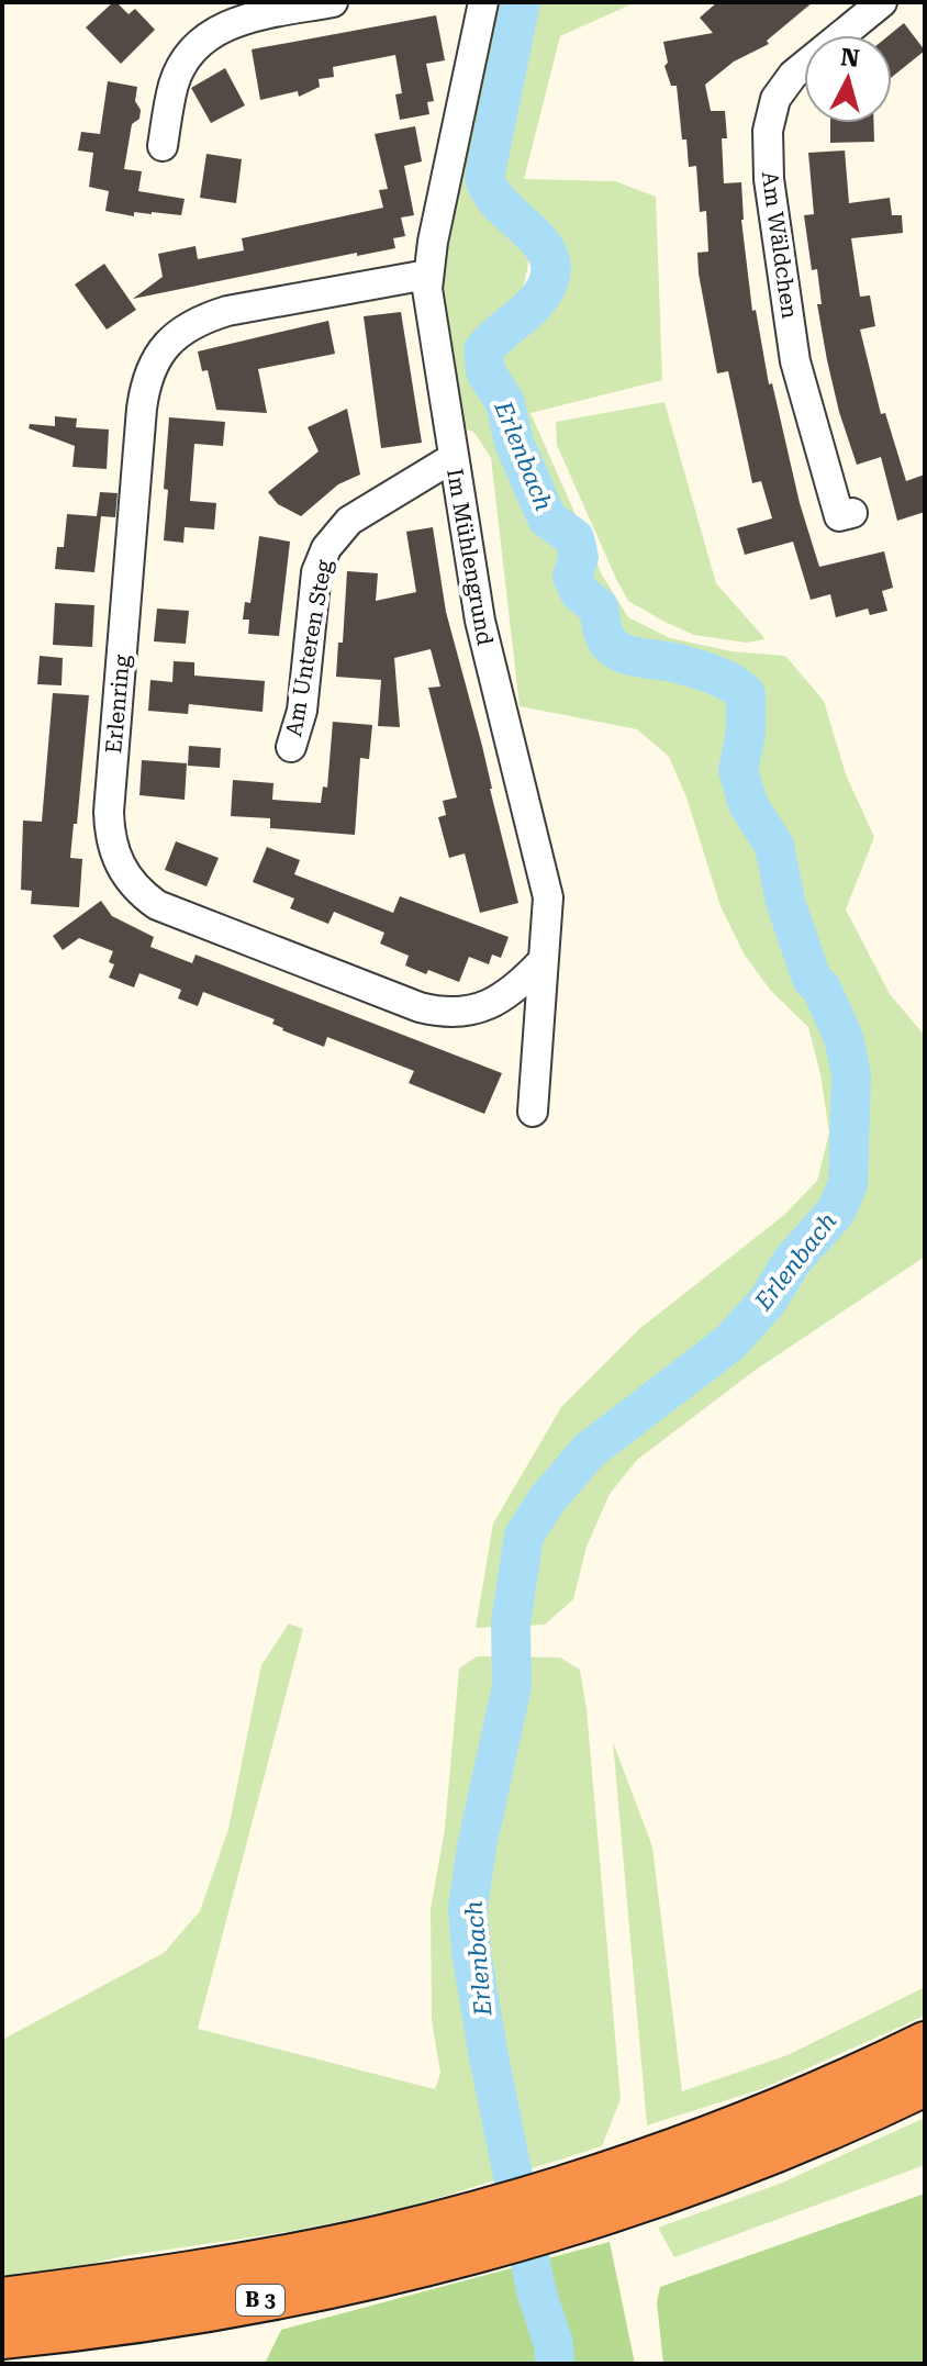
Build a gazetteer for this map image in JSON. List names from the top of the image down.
{
  "streets": {
    "highway": ["B 3"],
    "street": [
      "Am Wäldchen",
      "Im Mühlengrund",
      "Am Unteren Steg",
      "Erlenring"
    ]
  },
  "crossings": [
    ["Im Mühlengrund", "Am Unteren Steg"],
    ["Im Mühlengrund", "Erlenring"]
  ],
  "water": ["Erlenbach"],
  "north": "top"
}
